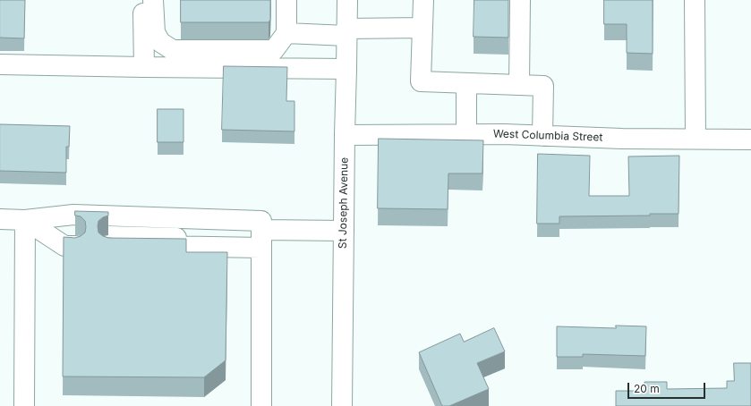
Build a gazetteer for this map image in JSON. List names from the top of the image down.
{
  "streets": {
    "street": ["West Columbia Street", "St Joseph Avenue"]
  },
  "crossings": [
    ["West Columbia Street", "St Joseph Avenue"]
  ],
  "scale_bar": "20 m"
}
